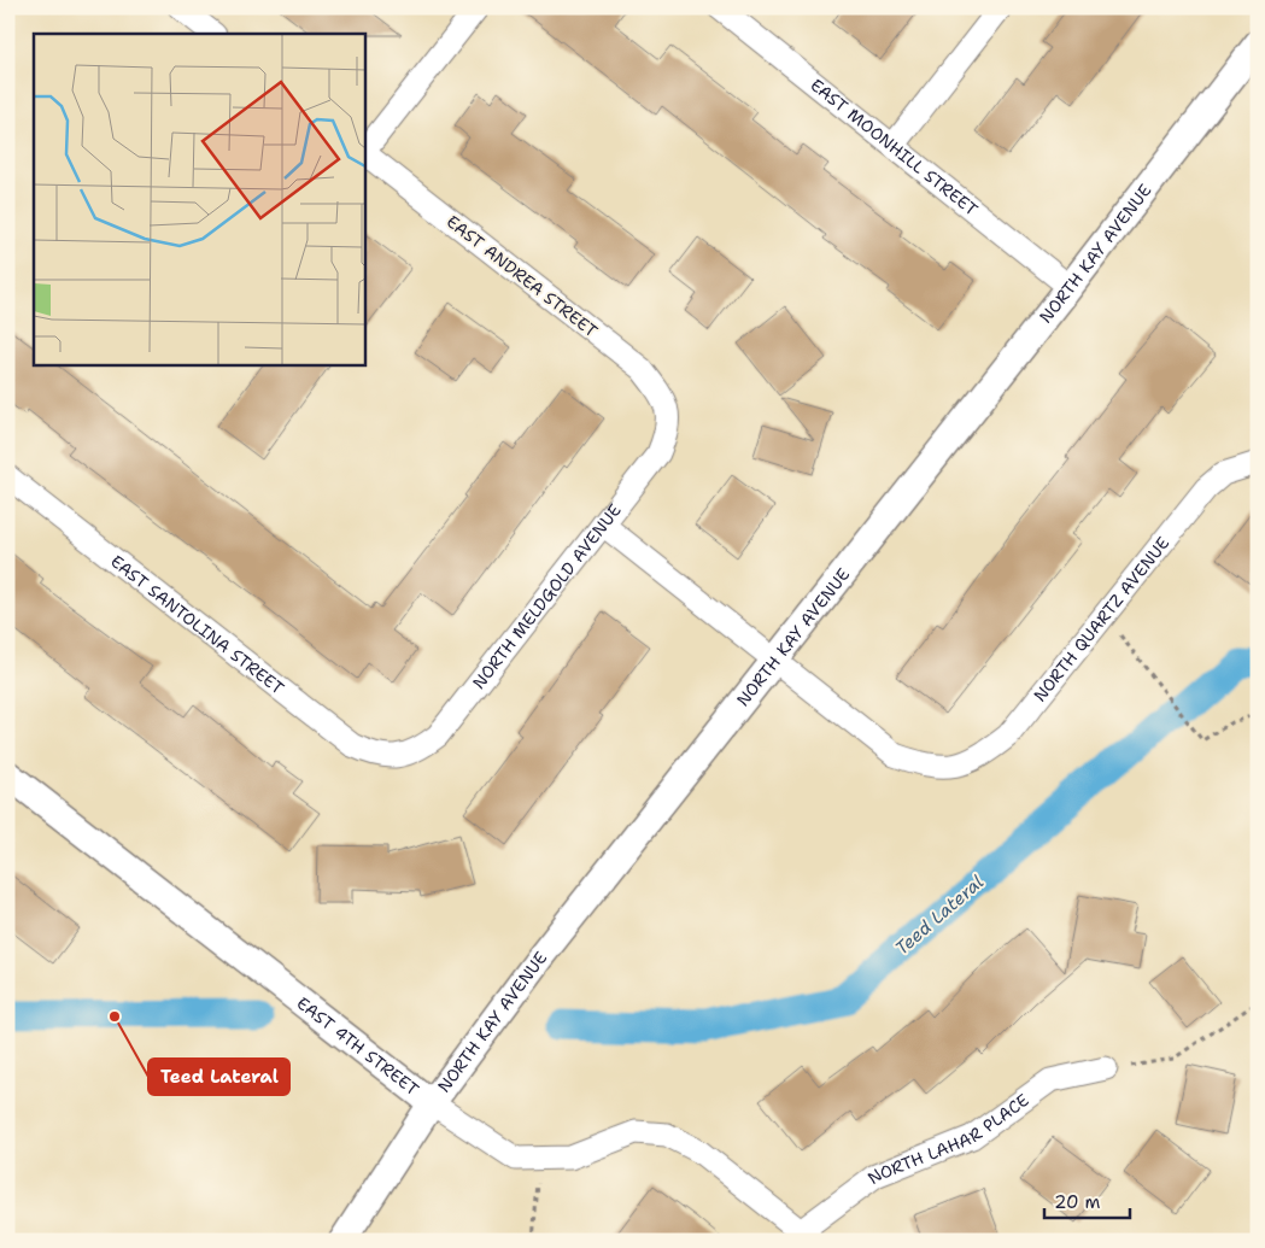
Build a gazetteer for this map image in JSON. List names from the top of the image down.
{
  "streets": {
    "street": [
      "EAST MOONHILL STREET",
      "NORTH KAY AVENUE",
      "EAST ANDREA STREET",
      "NORTH MELDGOLD AVENUE",
      "NORTH QUARTZ AVENUE",
      "EAST SANTOLINA STREET",
      "EAST 4TH STREET",
      "NORTH LAHAR PLACE"
    ]
  },
  "crossings": [
    ["EAST MOONHILL STREET", "NORTH KAY AVENUE"],
    ["NORTH KAY AVENUE", "NORTH QUARTZ AVENUE"],
    ["NORTH KAY AVENUE", "EAST 4TH STREET"],
    ["EAST ANDREA STREET", "NORTH MELDGOLD AVENUE"],
    ["NORTH MELDGOLD AVENUE", "EAST SANTOLINA STREET"],
    ["EAST 4TH STREET", "NORTH LAHAR PLACE"]
  ],
  "water": ["Teed Lateral"],
  "places": ["Teed Lateral"],
  "scale_bar": "20 m"
}
